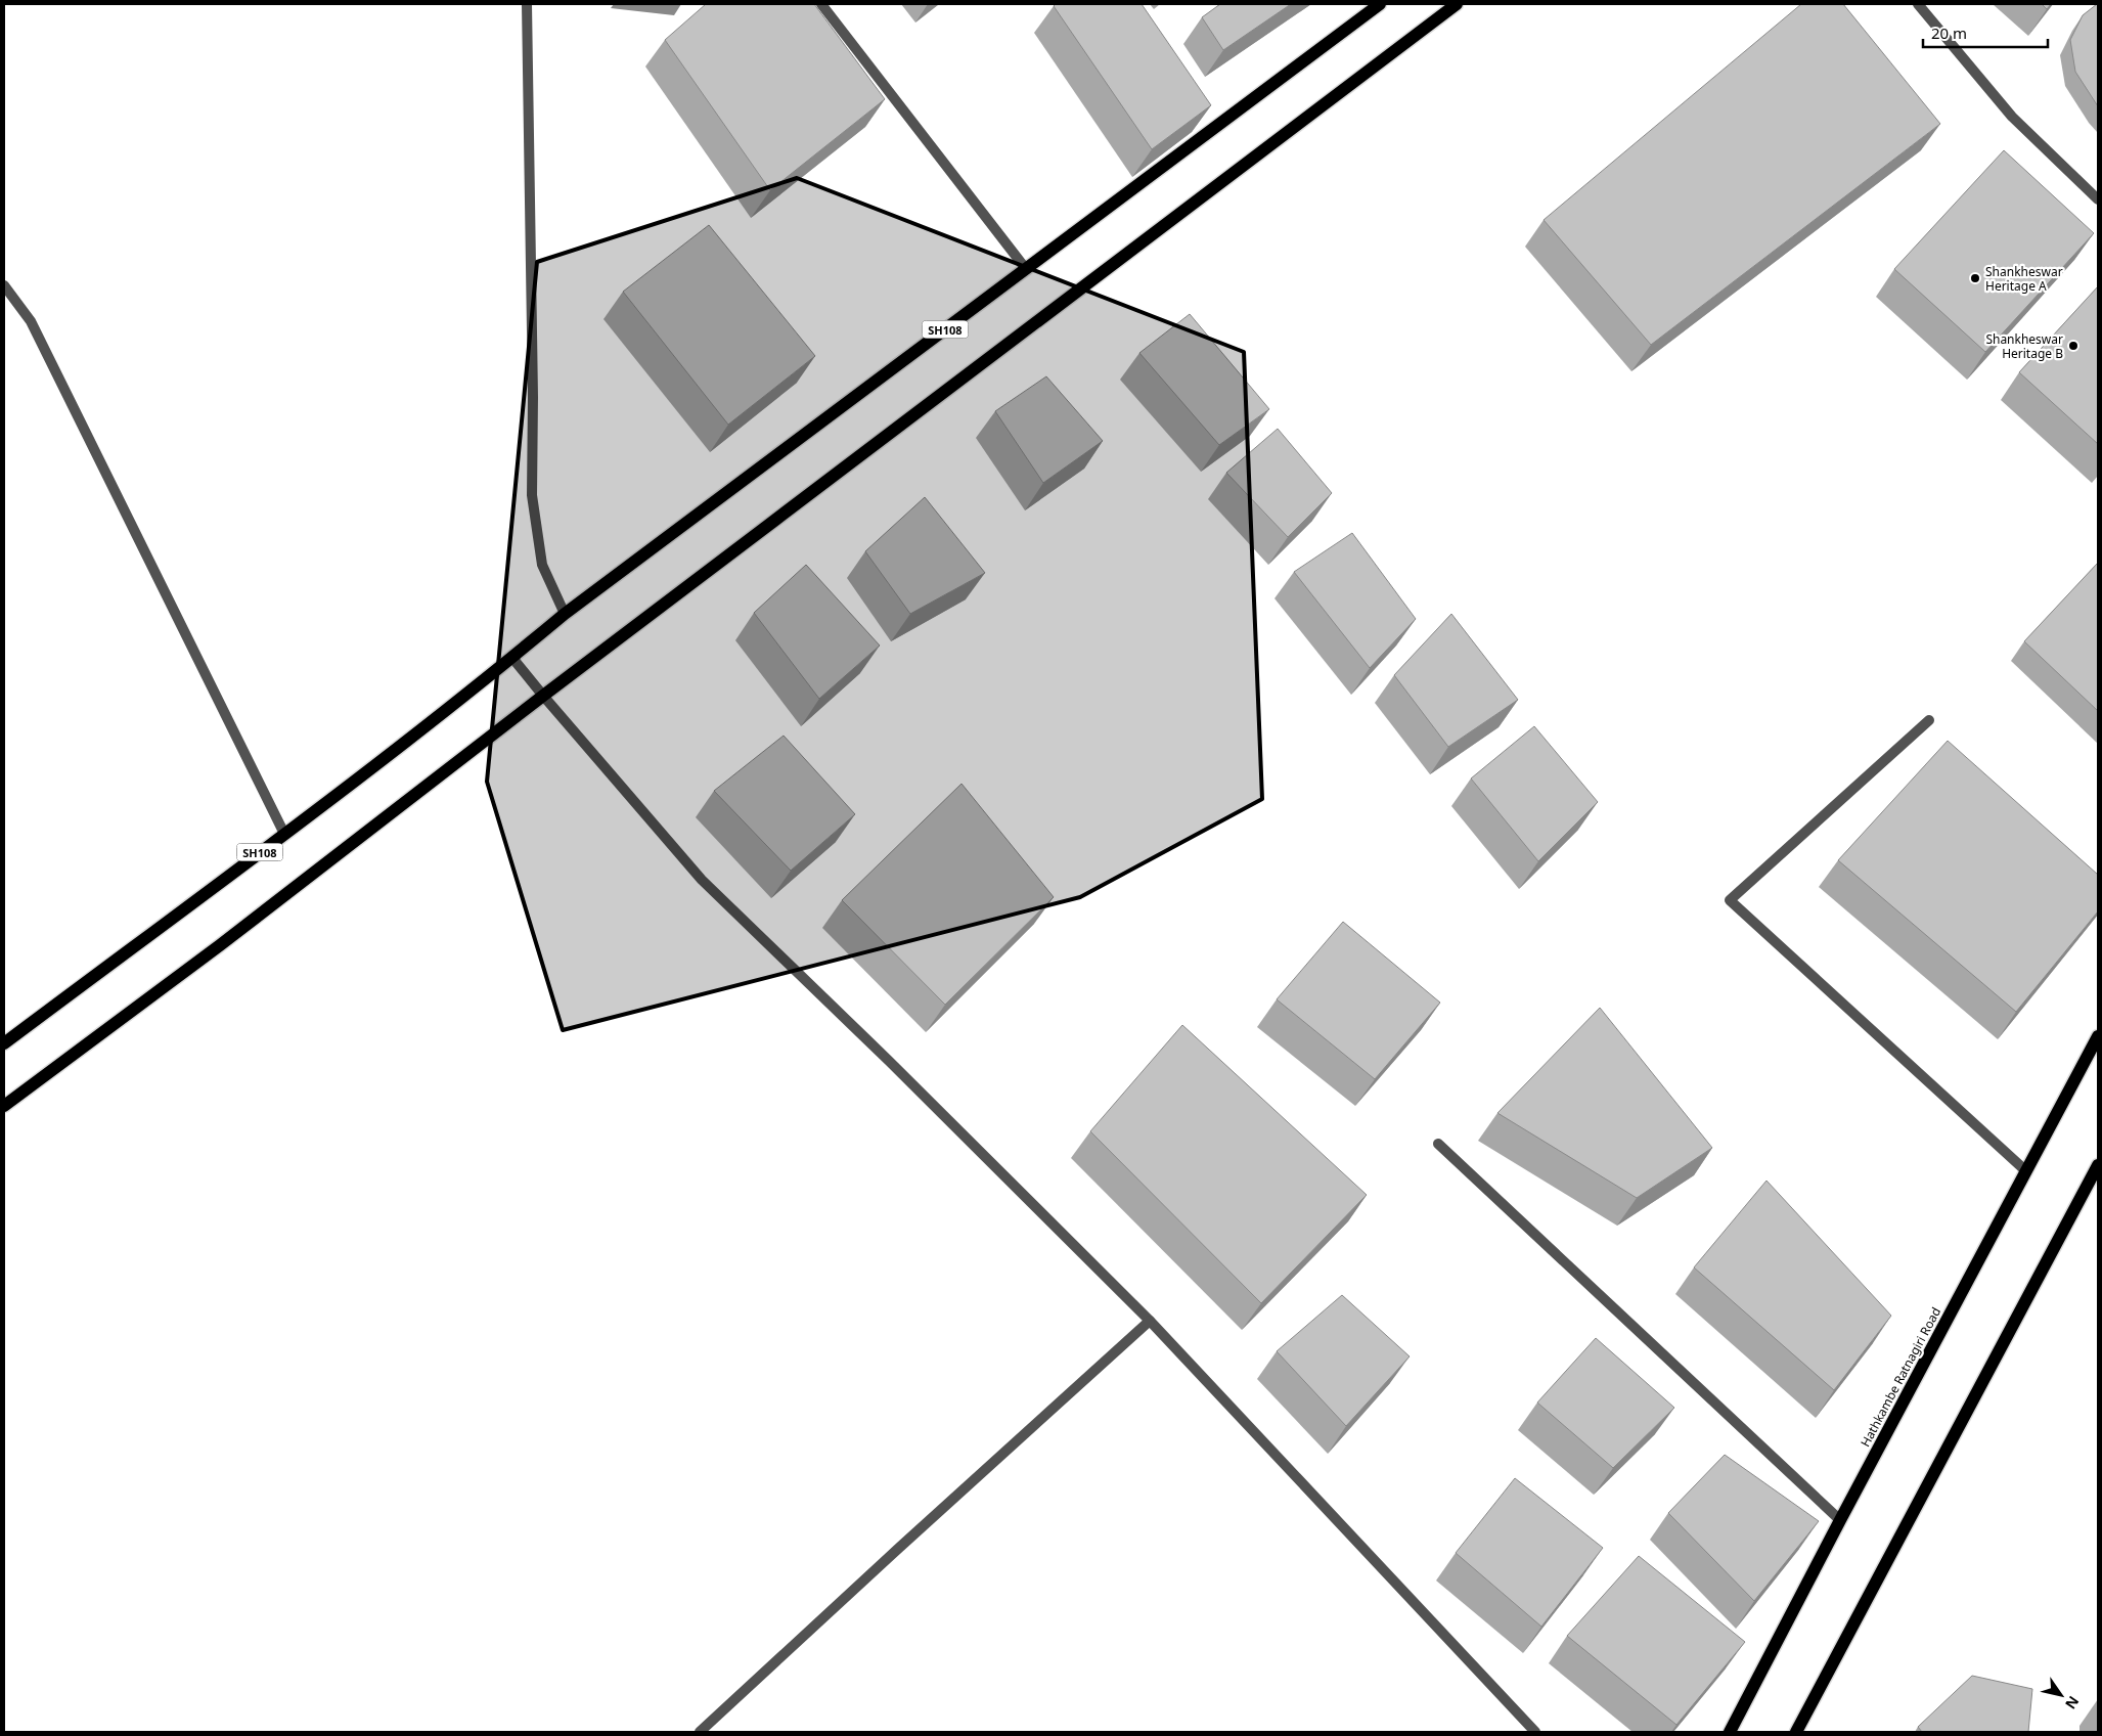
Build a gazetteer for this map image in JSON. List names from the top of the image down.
{
  "streets": {
    "main road": ["SH108", "Hathkambe Ratnagiri Road"]
  },
  "places": ["Shankheswar Heritage A", "Shankheswar Heritage B"],
  "scale_bar": "20 m",
  "north": "bottom right"
}
